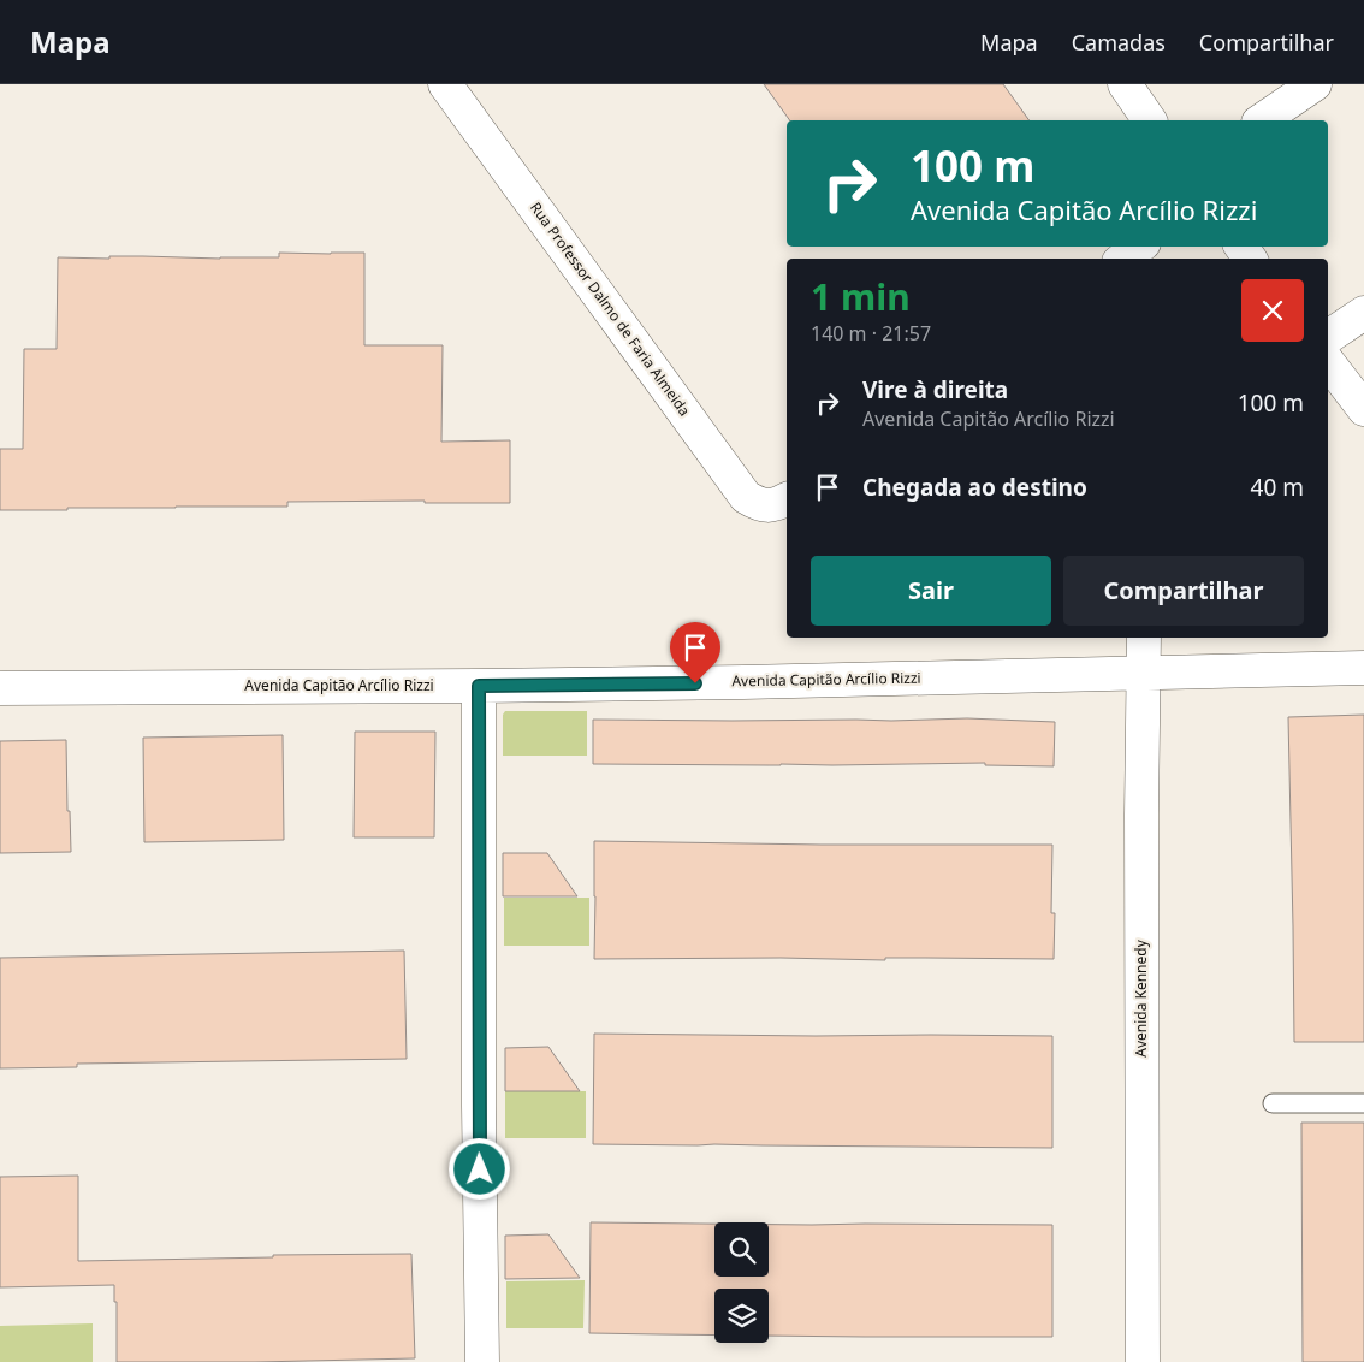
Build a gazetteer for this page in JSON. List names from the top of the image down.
{
  "streets": {
    "street": ["Rua Professor Dalmo de Faria Almeida", "Avenida Capitão Arcílio Rizzi", "Avenida Kennedy"]
  },
  "crossings": [
    ["Avenida Capitão Arcílio Rizzi", "Avenida Kennedy"]
  ],
  "page": {
    "header": "Mapa",
    "nav": ["Mapa", "Camadas", "Compartilhar"],
    "turn": ["100 m", "Avenida Capitão Arcílio Rizzi"],
    "heading": ["1 min", "140 m · 21:57"],
    "list": [
      {
        "name": "Vire à direita",
        "note": "Avenida Capitão Arcílio Rizzi",
        "value": "100 m"
      },
      {
        "name": "Chegada ao destino",
        "value": "40 m"
      }
    ],
    "buttons": ["Sair", "Compartilhar"]
  }
}
